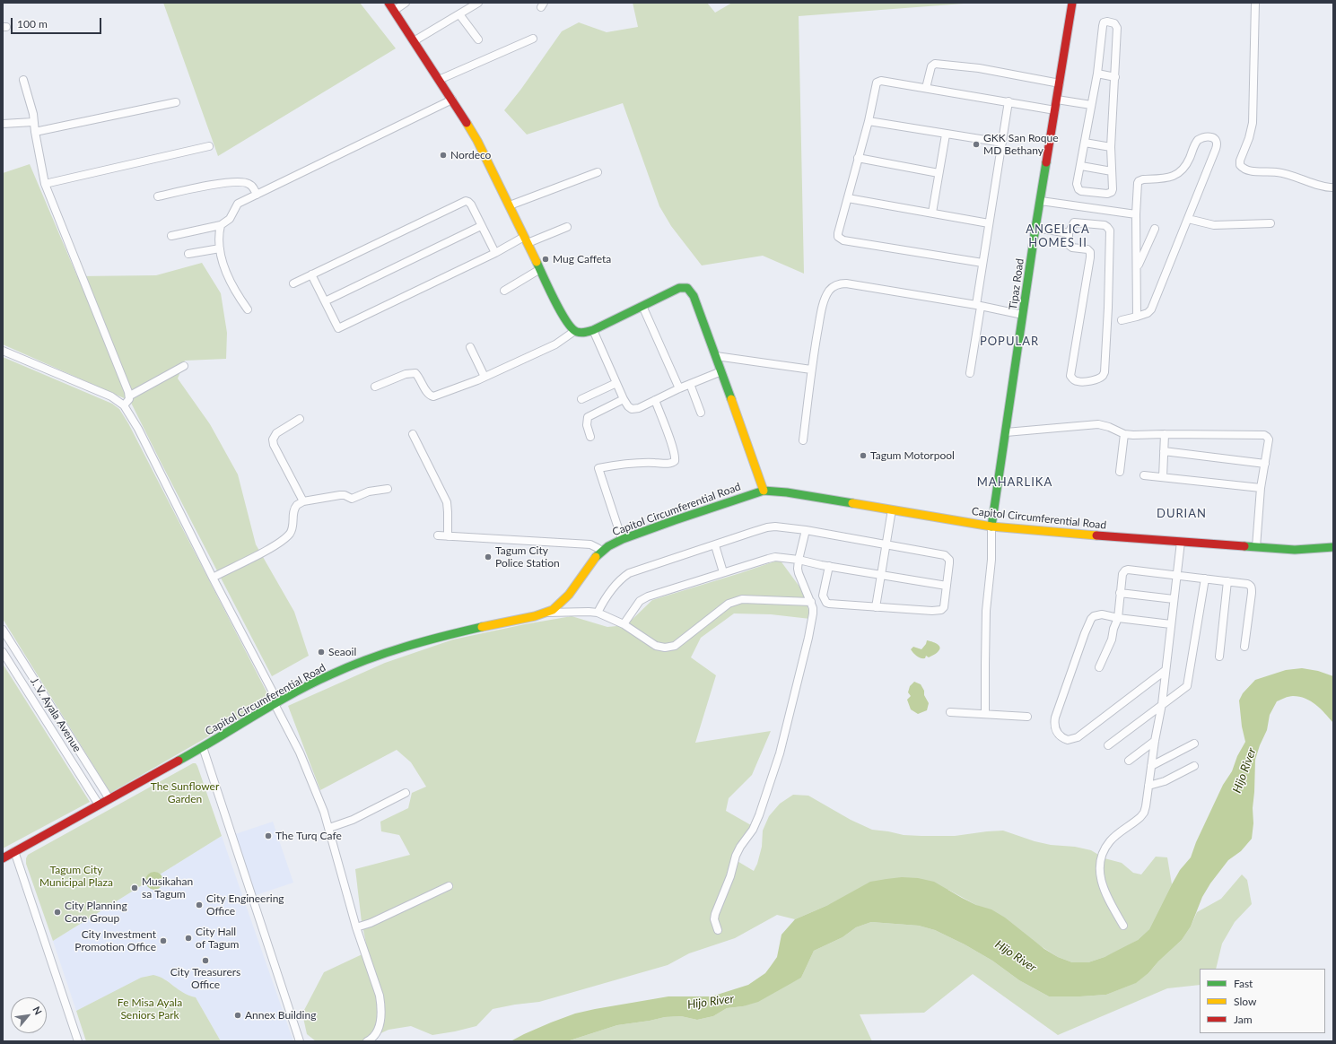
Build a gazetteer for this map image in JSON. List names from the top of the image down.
{
  "streets": {
    "main road": ["Tipaz Road", "Capitol Circumferential Road"],
    "street": ["J. V. Ayala Avenue"]
  },
  "crossings": [
    ["Tipaz Road", "Capitol Circumferential Road"],
    ["Capitol Circumferential Road", "J. V. Ayala Avenue"]
  ],
  "districts": [
    "ANGELICA HOMES II",
    "POPULAR",
    "MAHARLIKA",
    "DURIAN"
  ],
  "water": ["Hijo River"],
  "parks": ["The Sunflower Garden", "Tagum City Municipal Plaza", "Fe Misa Ayala Seniors Park"],
  "places": [
    "GKK San Roque MD Bethany",
    "Nordeco",
    "Mug Caffeta",
    "Tagum Motorpool",
    "Tagum City Police Station",
    "Seaoil",
    "The Turq Cafe",
    "Musikahan sa Tagum",
    "City Engineering Office",
    "City Planning Core Group",
    "City Hall of Tagum",
    "City Investment Promotion Office",
    "City Treasurers Office",
    "Annex Building"
  ],
  "legend": ["Fast", "Slow", "Jam"],
  "scale_bar": "100 m",
  "north": "top right"
}
